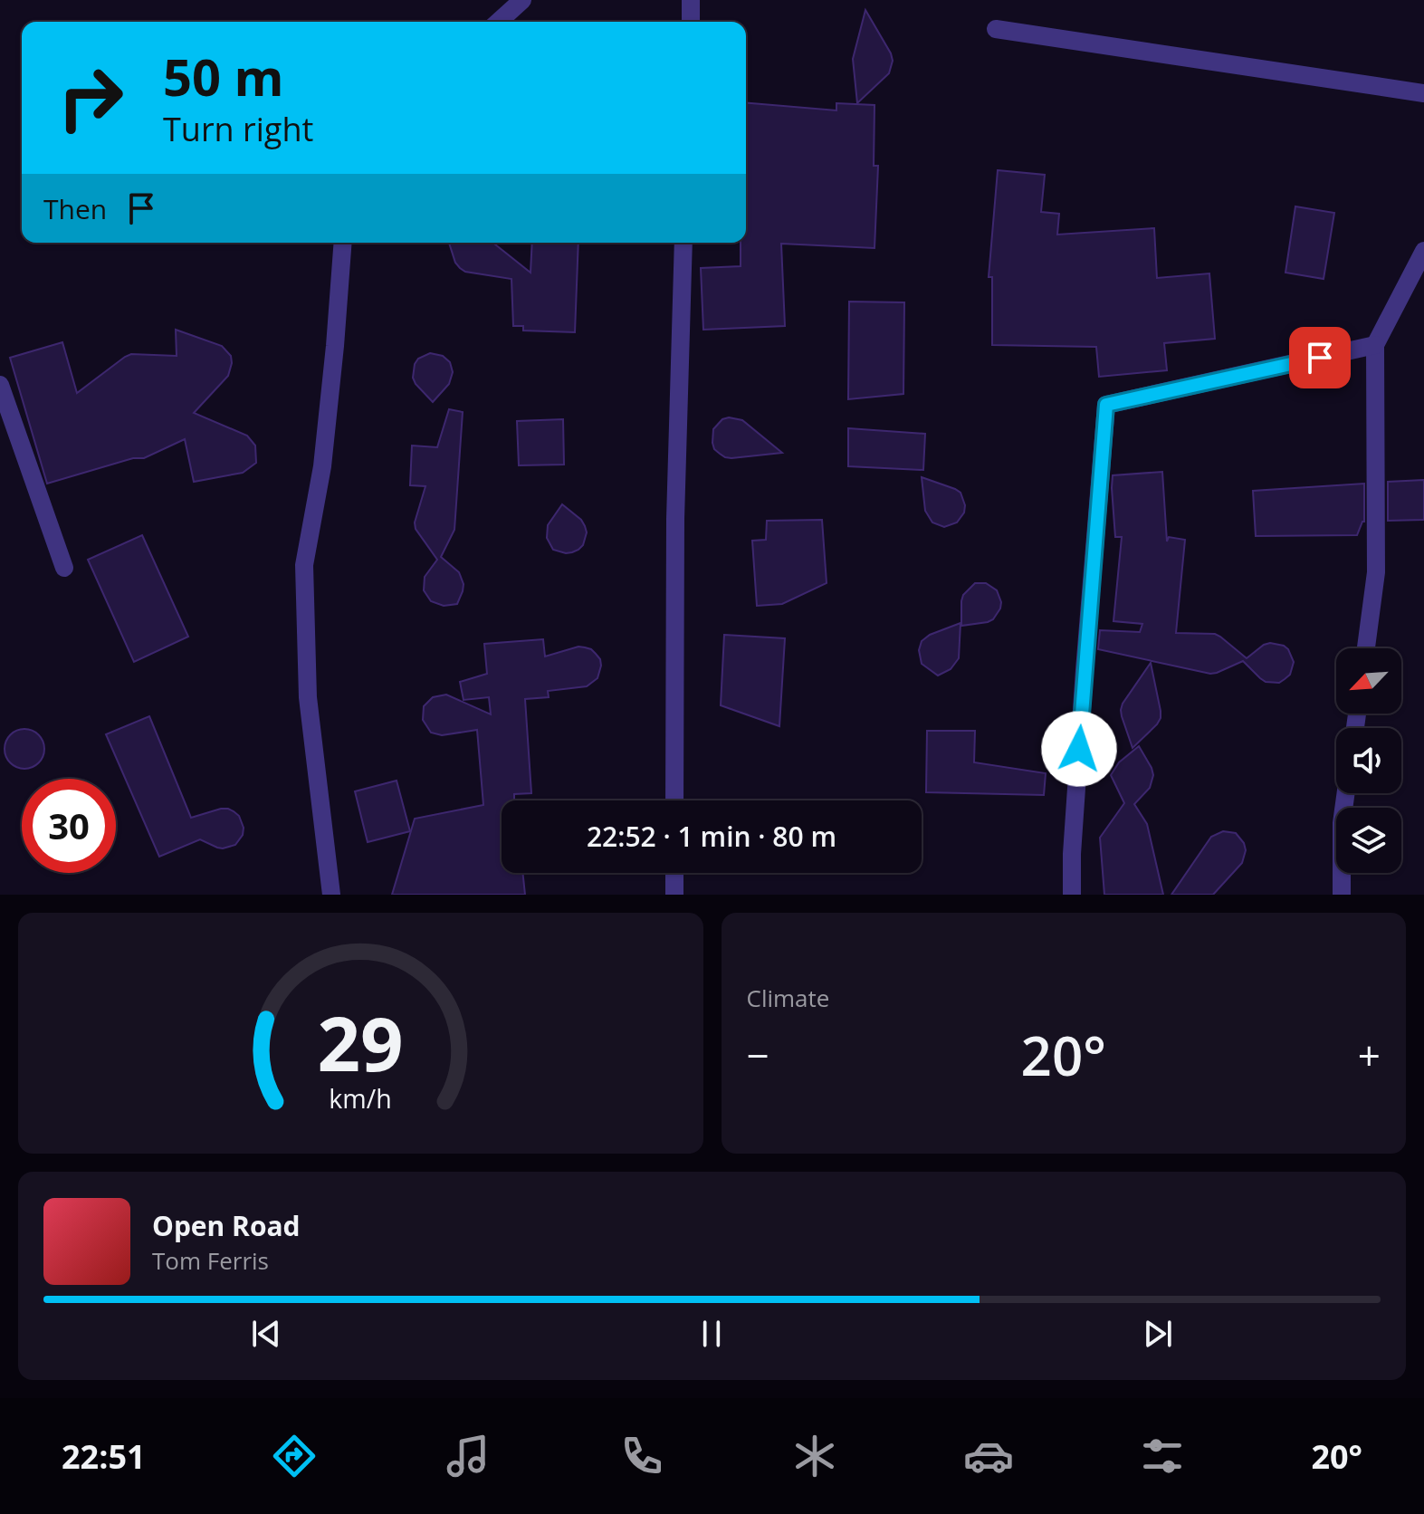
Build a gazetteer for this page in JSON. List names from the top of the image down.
{
  "north": "bottom left",
  "page": {
    "turn": ["50 m", "Turn right"],
    "then": "Then",
    "limit": "30",
    "trip": "22:52 · 1 min · 80 m",
    "tile": "Climate",
    "heat": ["−", "20°", "+"],
    "song": ["Open Road", "Tom Ferris"],
    "tabs": ["22:51", "20°"],
    "gauge": ["29", "km/h"]
  }
}
